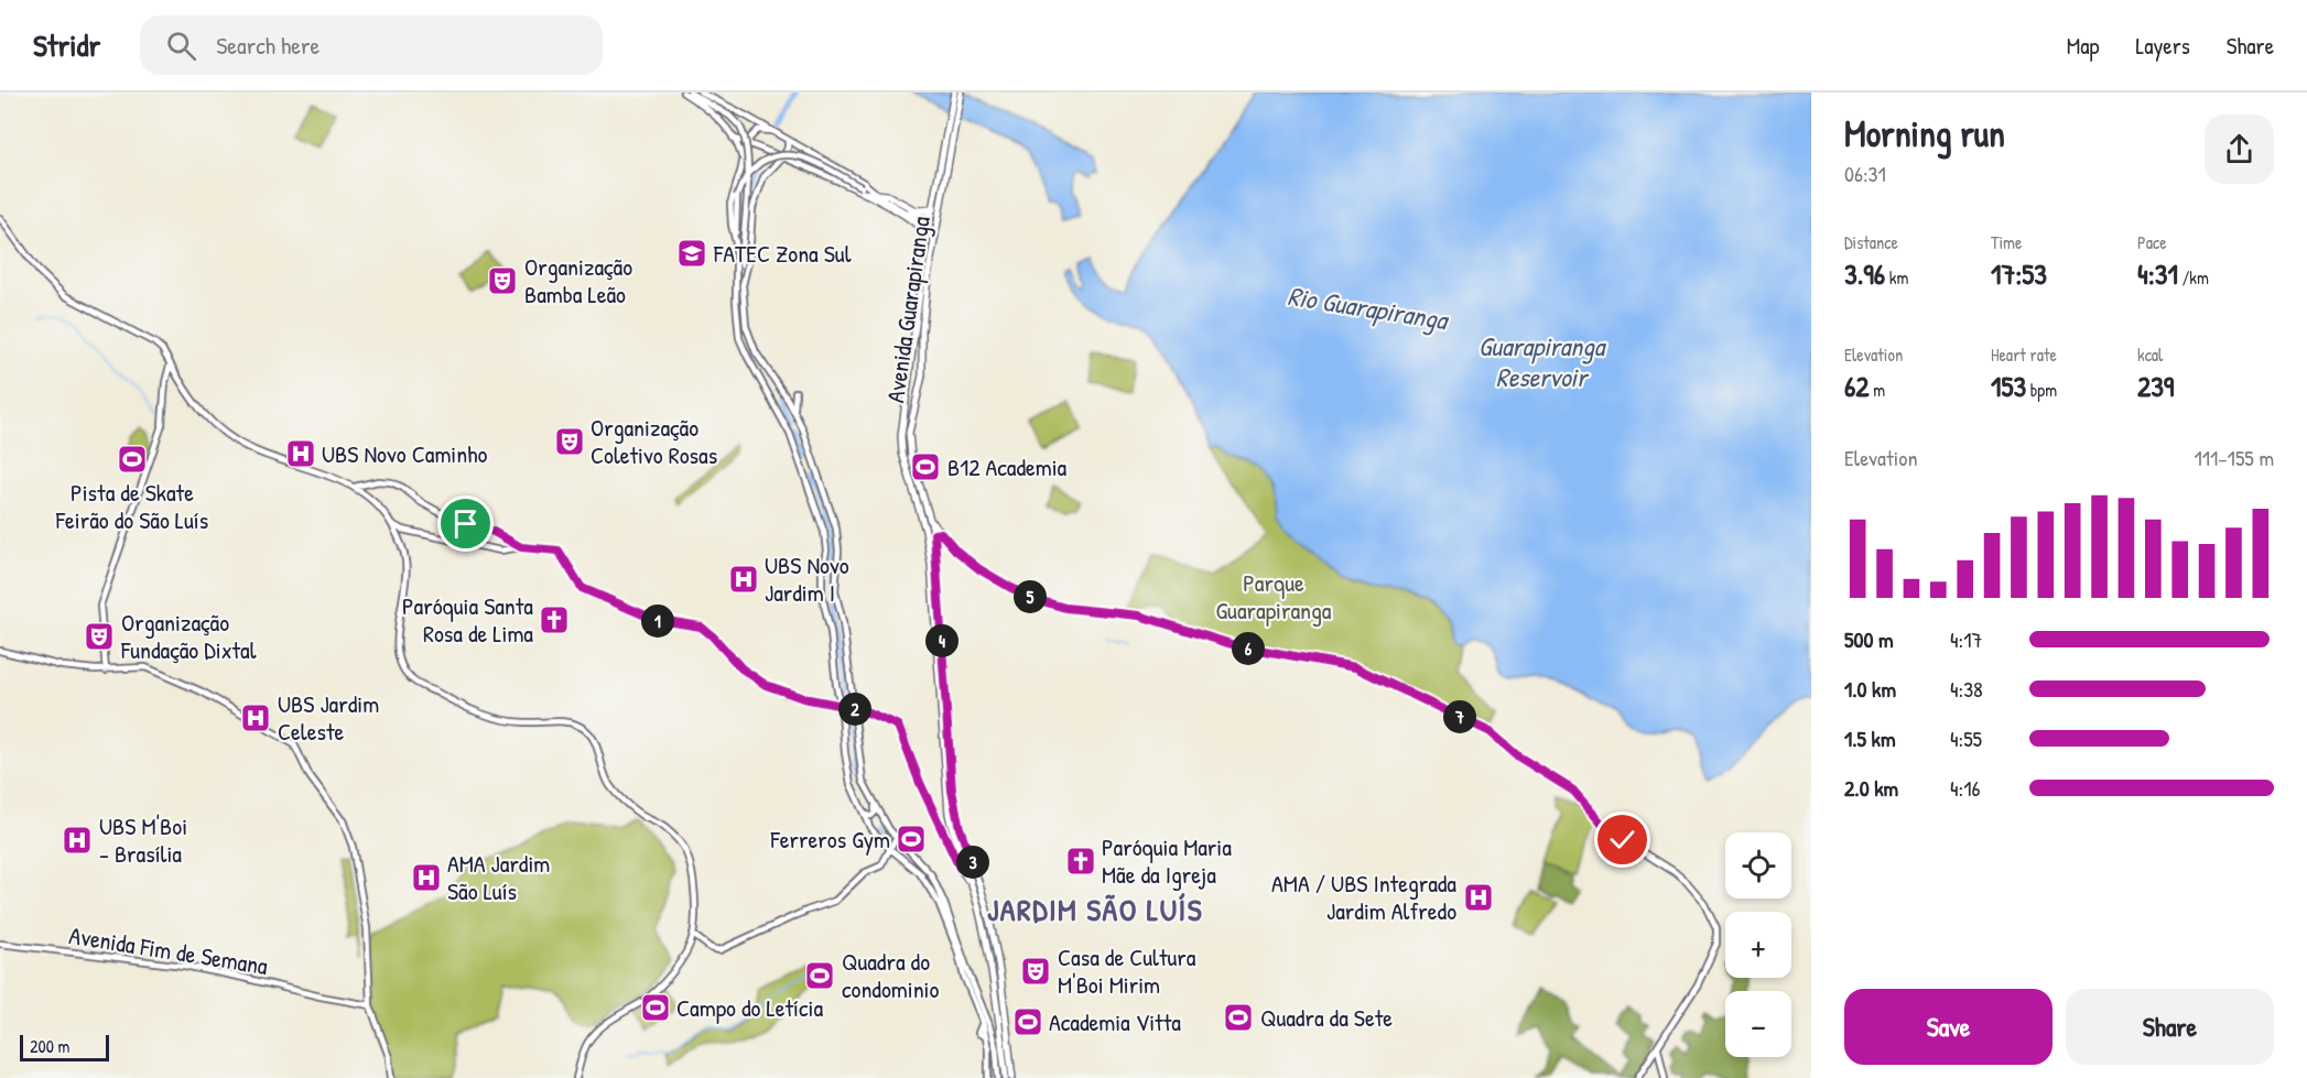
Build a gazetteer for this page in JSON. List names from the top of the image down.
{
  "streets": {
    "main road": ["Avenida Guarapiranga", "Avenida Fim de Semana"]
  },
  "districts": ["JARDIM SÃO LUÍS"],
  "water": ["Rio Guarapiranga", "Guarapiranga Reservoir"],
  "parks": ["Parque Guarapiranga"],
  "places": {
    "school or university": ["FATEC Zona Sul"],
    "theatre": [
      "Organização Bamba Leão",
      "Organização Coletivo Rosas",
      "Organização Fundação Dixtal",
      "Casa de Cultura M'Boi Mirim"
    ],
    "hospital": [
      "UBS Novo Caminho",
      "UBS Novo Jardim I",
      "UBS Jardim Celeste",
      "UBS M'Boi - Brasília",
      "AMA Jardim São Luís",
      "AMA / UBS Integrada Jardim Alfredo"
    ],
    "sports": [
      "Pista de Skate Feirão do São Luís",
      "B12 Academia",
      "Ferreros Gym",
      "Quadra do condominio",
      "Campo do Letícia",
      "Quadra da Sete",
      "Academia Vitta"
    ],
    "church": ["Paróquia Santa Rosa de Lima", "Paróquia Maria Mãe da Igreja"]
  },
  "scale_bar": "200 m",
  "page": {
    "header": "Stridr",
    "search": "Search here",
    "nav": ["Map", "Layers", "Share"],
    "heading": ["Morning run", "06:31"],
    "stats": [
      ["Distance", "3.96 km"],
      ["Time", "17:53"],
      ["Pace", "4:31 /km"],
      ["Elevation", "62 m"],
      ["Heart rate", "153 bpm"],
      ["kcal", "239"]
    ],
    "chart": ["Elevation", "111–155 m"],
    "pins": [
      "5",
      "1",
      "4",
      "6",
      "2",
      "7",
      "3"
    ],
    "list": [
      {
        "name": "500 m",
        "note": "4:17"
      },
      {
        "name": "1.0 km",
        "note": "4:38"
      },
      {
        "name": "1.5 km",
        "note": "4:55"
      },
      {
        "name": "2.0 km",
        "note": "4:16"
      }
    ],
    "map_buttons": ["+", "−"],
    "buttons": ["Save", "Share"],
    "scale": "200 m"
  }
}
